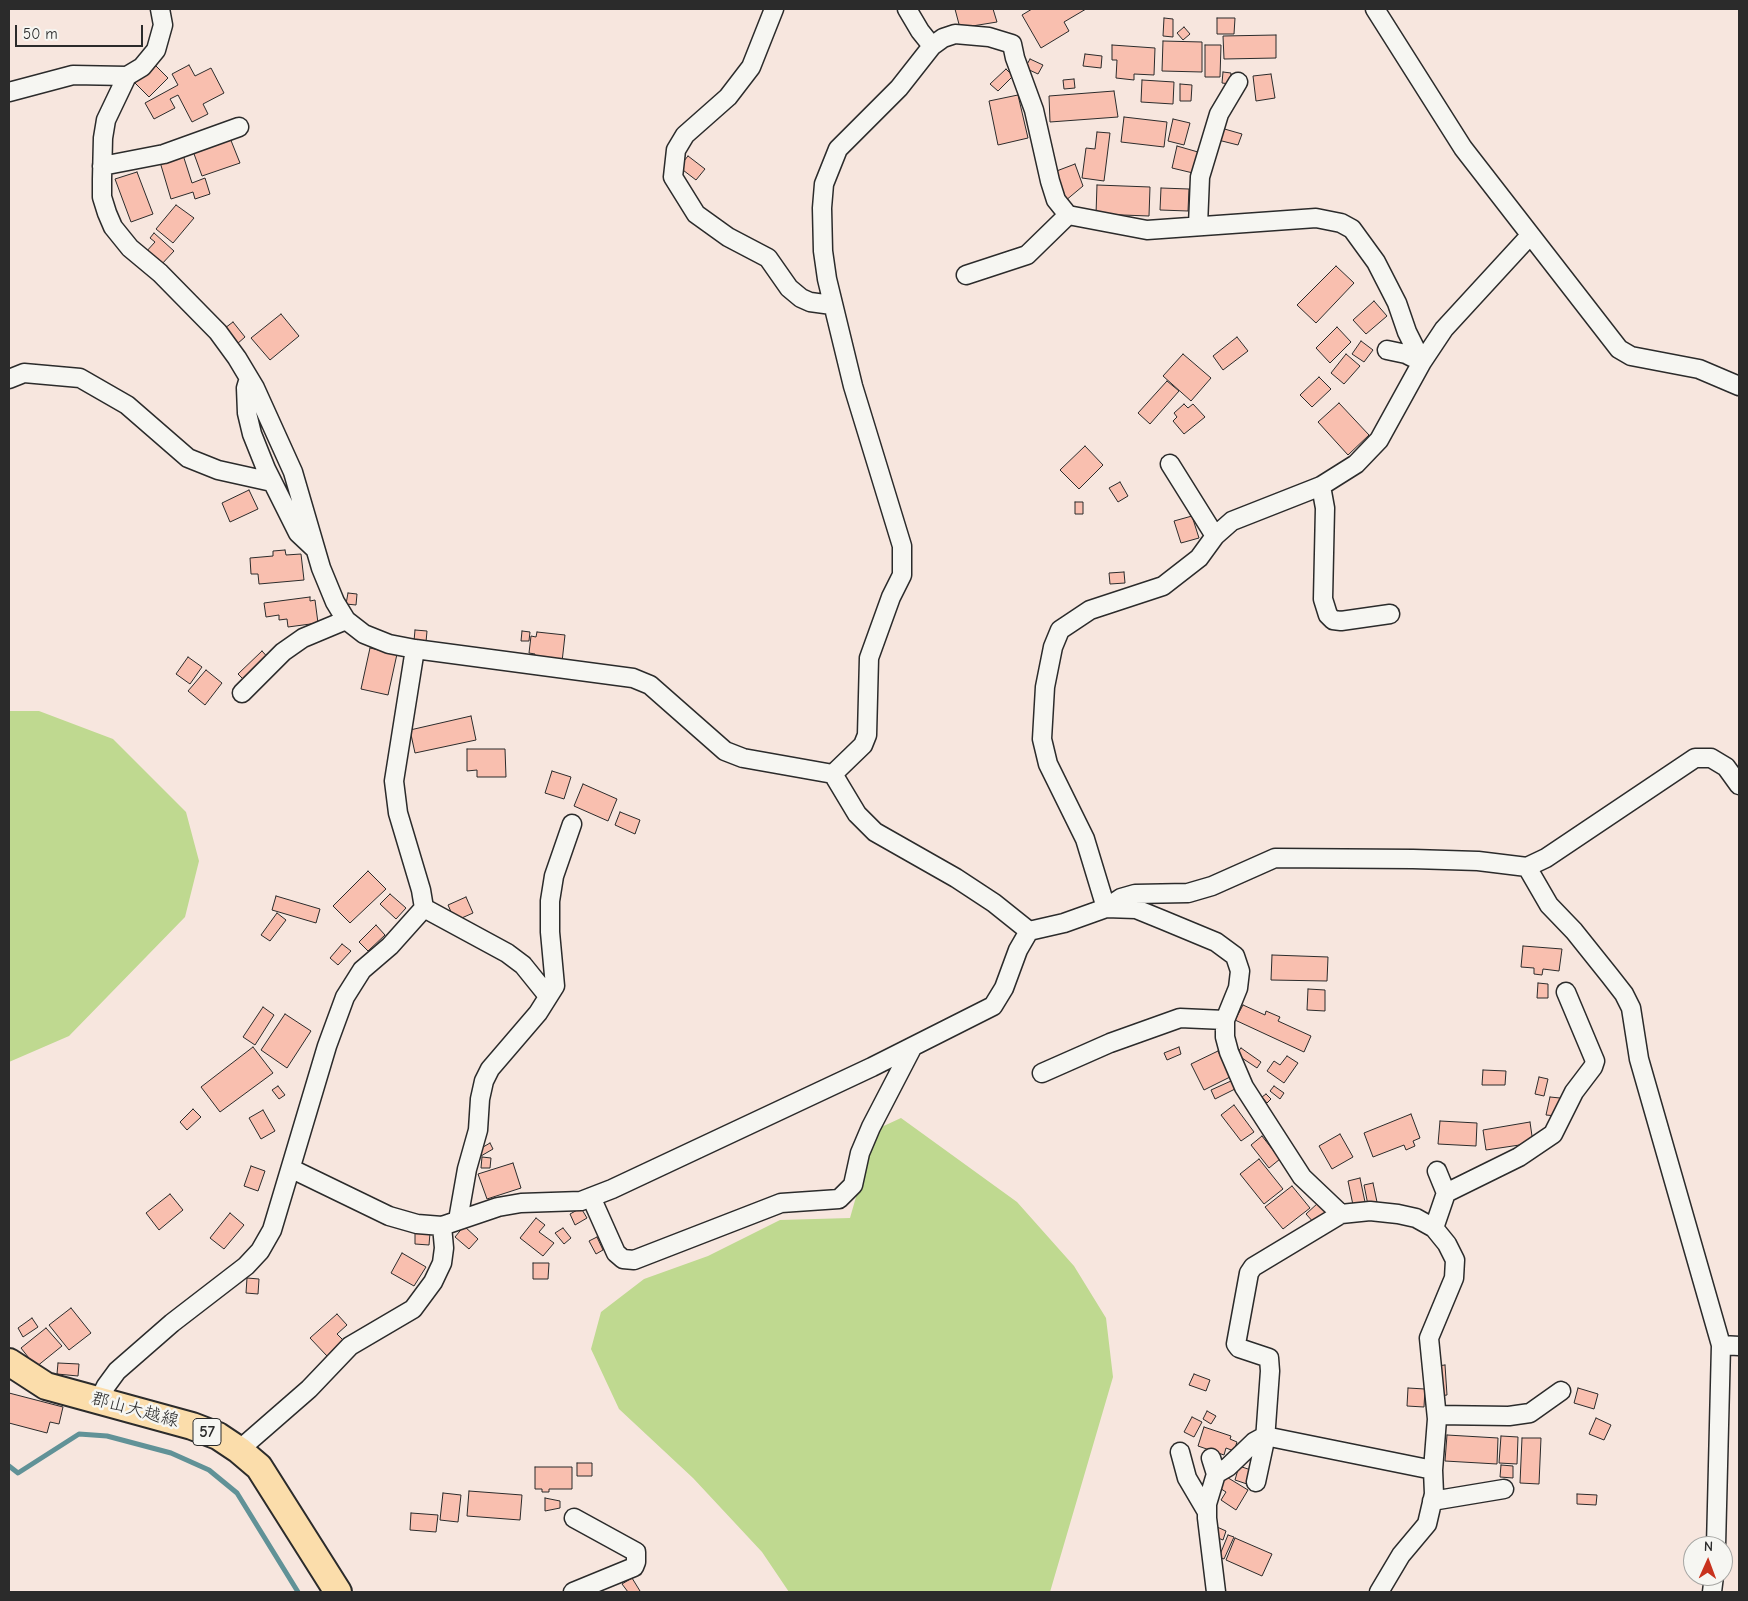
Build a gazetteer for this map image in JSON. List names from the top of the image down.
{
  "streets": {
    "main road": ["郡山大越線", "57"]
  },
  "scale_bar": "50 m",
  "north": "top"
}
